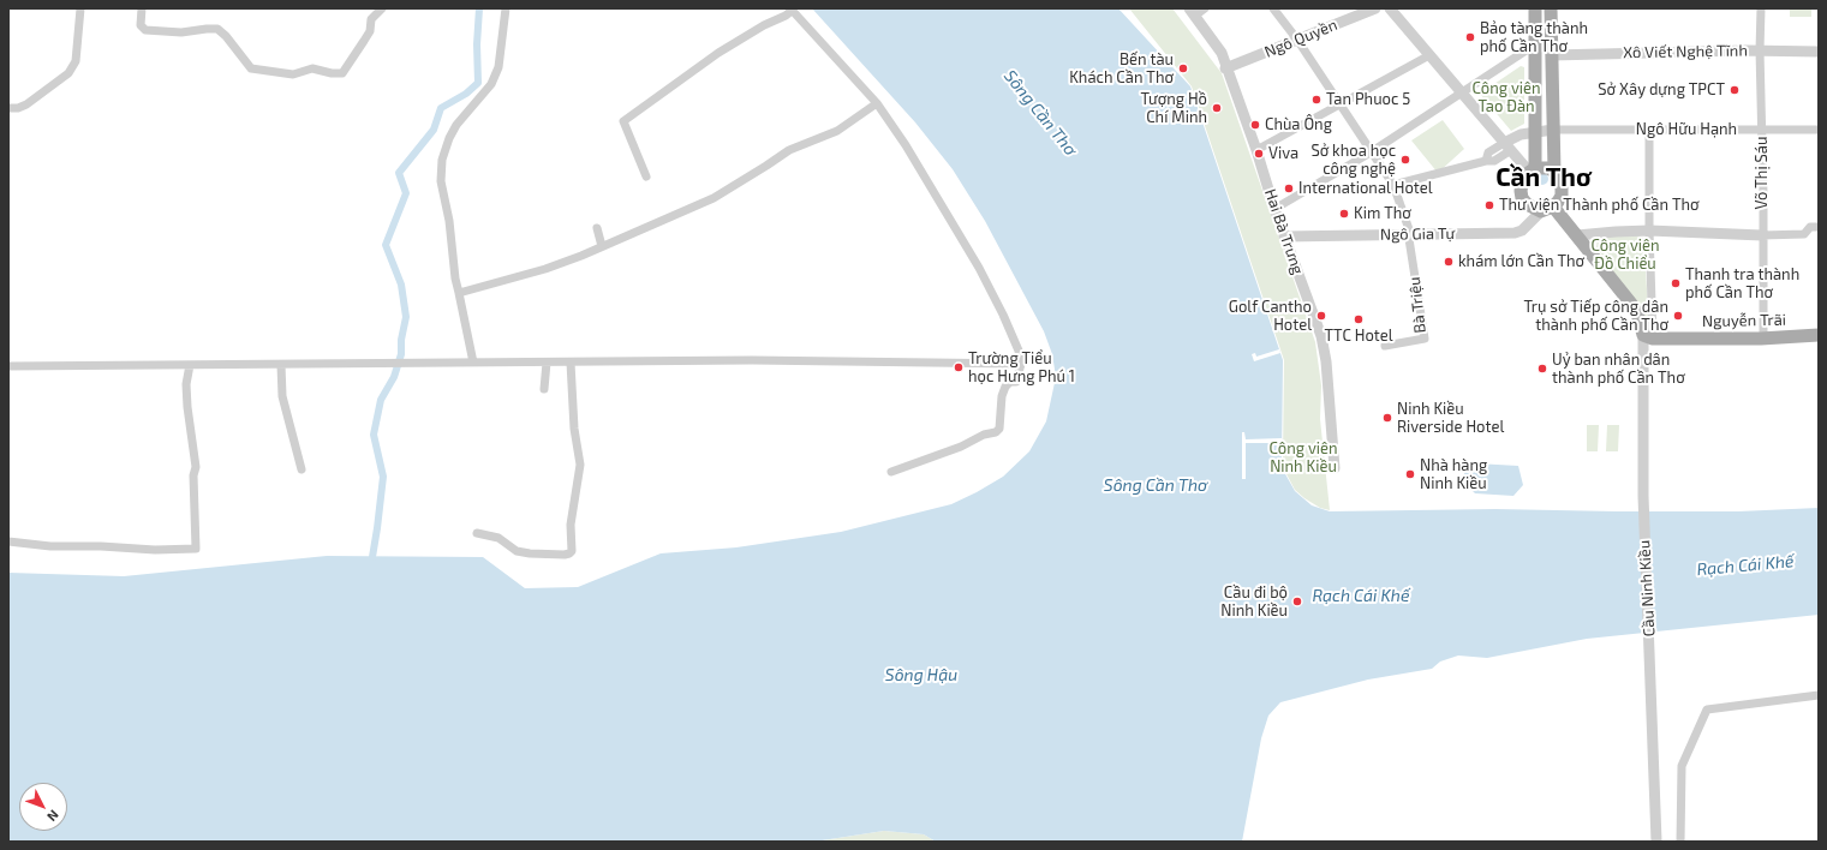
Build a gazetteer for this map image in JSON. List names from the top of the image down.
{
  "streets": {
    "main road": ["Nguyễn Trãi"],
    "street": [
      "Ngô Quyền",
      "Xô Viết Nghệ Tĩnh",
      "Ngô Hữu Hạnh",
      "Võ Thị Sáu",
      "Hai Bà Trưng",
      "Ngô Gia Tự",
      "Bà Triệu",
      "Cầu Ninh Kiều"
    ]
  },
  "crossings": [
    ["Ngô Quyền", "Hai Bà Trưng"],
    ["Xô Viết Nghệ Tĩnh", "Võ Thị Sáu"],
    ["Ngô Hữu Hạnh", "Võ Thị Sáu"],
    ["Võ Thị Sáu", "Nguyễn Trãi"],
    ["Hai Bà Trưng", "Ngô Gia Tự"],
    ["Ngô Gia Tự", "Bà Triệu"],
    ["Nguyễn Trãi", "Cầu Ninh Kiều"]
  ],
  "districts": ["Cần Thơ"],
  "water": ["Sông Cần Thơ", "Rạch Cái Khế", "Sông Hậu"],
  "parks": ["Công viên Tao Đàn", "Công viên Đồ Chiểu", "Công viên Ninh Kiều"],
  "places": [
    "Bảo tàng thành phố Cần Thơ",
    "Bến tàu Khách Cần Thơ",
    "Sở Xây dựng TPCT",
    "Tan Phuoc 5",
    "Tượng Hồ Chí Minh",
    "Chùa Ông",
    "Viva",
    "Sở khoa học công nghệ",
    "International Hotel",
    "Thư viện Thành phố Cần Thơ",
    "Kim Thơ",
    "khám lớn Cần Thơ",
    "Thanh tra thành phố Cần Thơ",
    "Golf Cantho Hotel",
    "Trụ sở Tiếp công dân thành phố Cần Thơ",
    "TTC Hotel",
    "Trường Tiểu học Hưng Phú 1",
    "Uỷ ban nhân dân thành phố Cần Thơ",
    "Ninh Kiều Riverside Hotel",
    "Nhà hàng Ninh Kiều",
    "Cầu đi bộ Ninh Kiều"
  ],
  "north": "bottom right"
}
